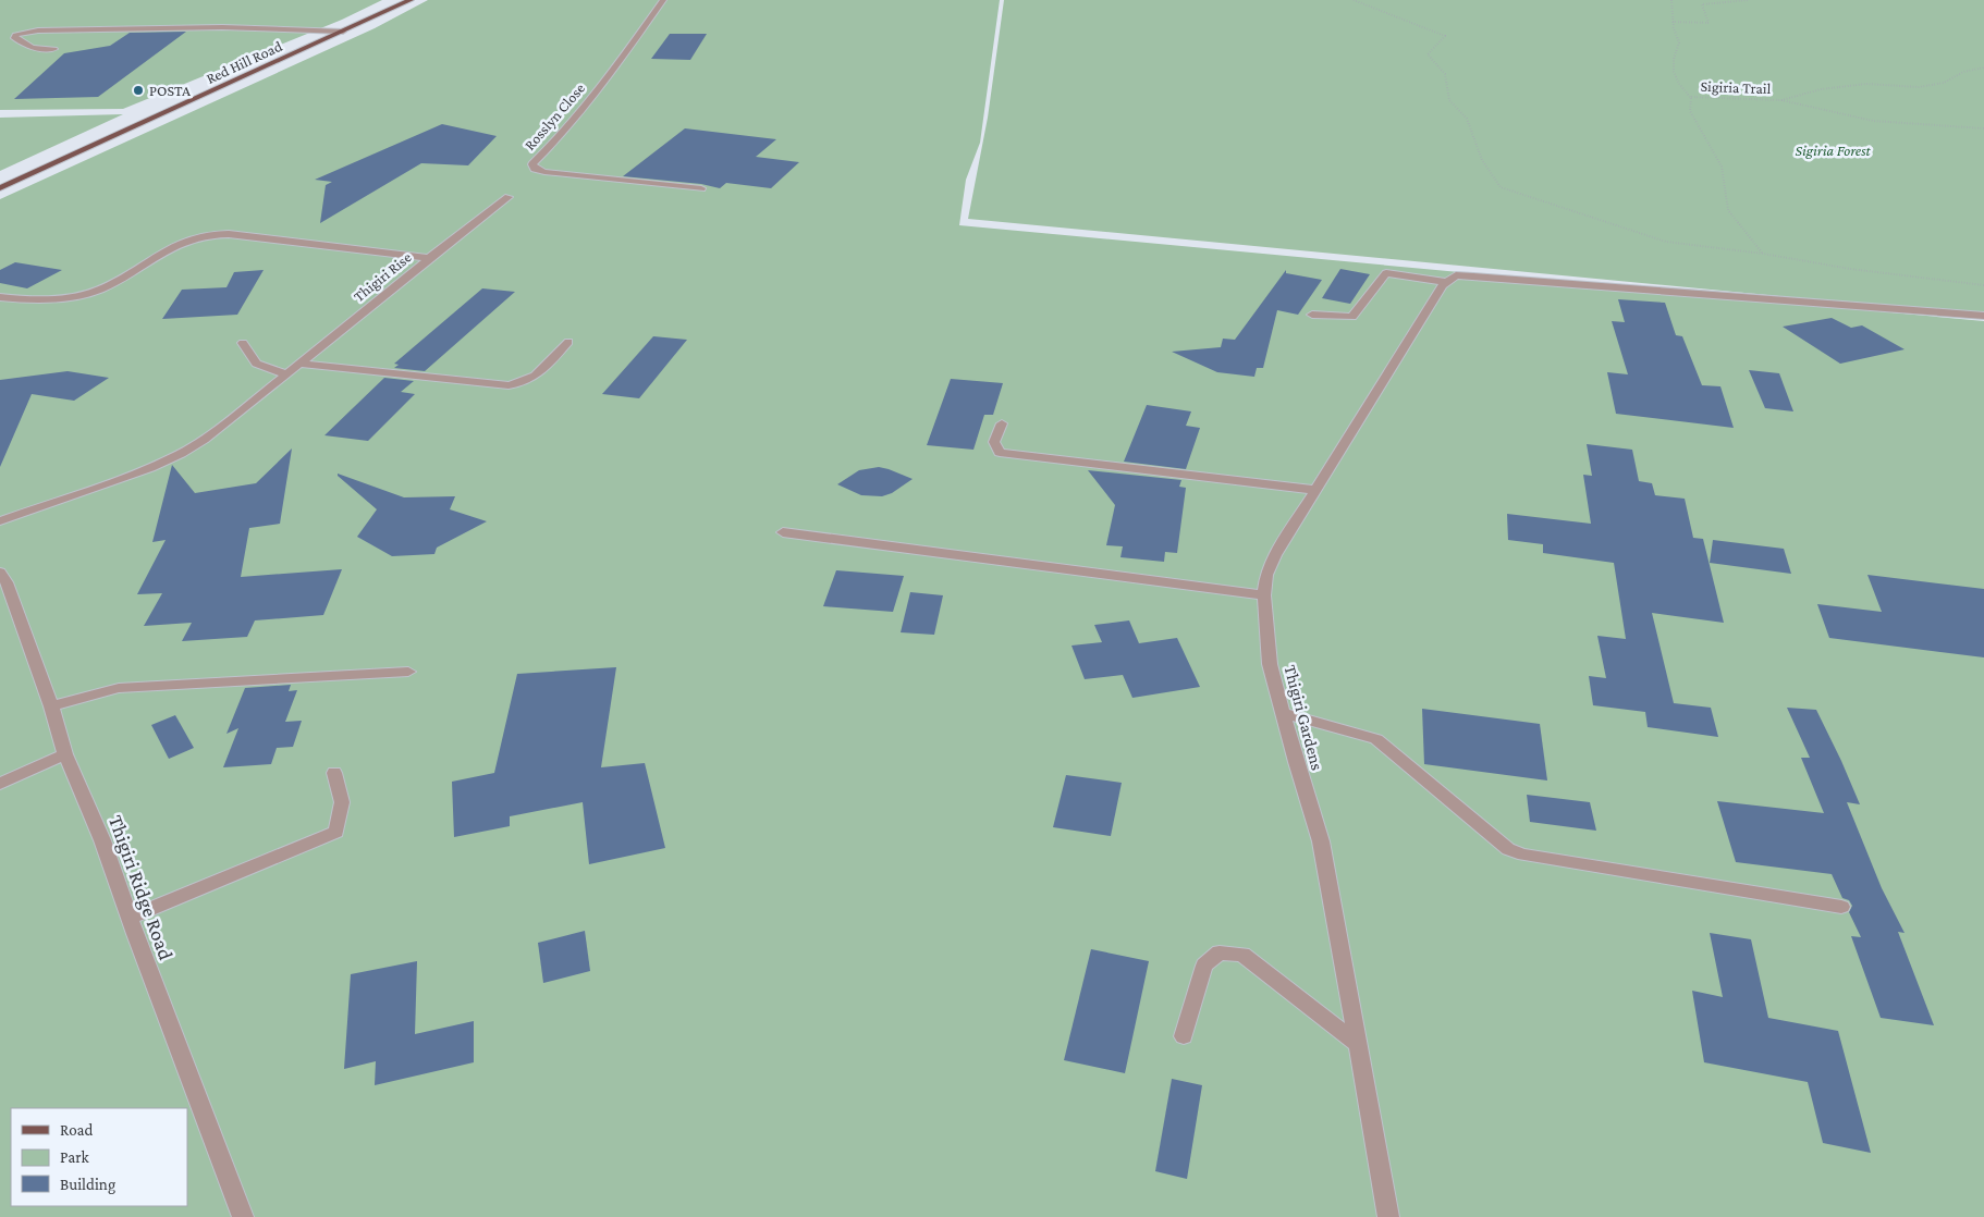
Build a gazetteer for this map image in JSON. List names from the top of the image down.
{
  "streets": {
    "main road": ["Red Hill Road"],
    "street": [
      "Rosslyn Close",
      "Thigiri Rise",
      "Thigiri Gardens",
      "Thigiri Ridge Road"
    ],
    "path": ["Sigiria Trail"]
  },
  "parks": ["Sigiria Forest"],
  "places": ["POSTA"],
  "legend": ["Road", "Park", "Building"]
}
